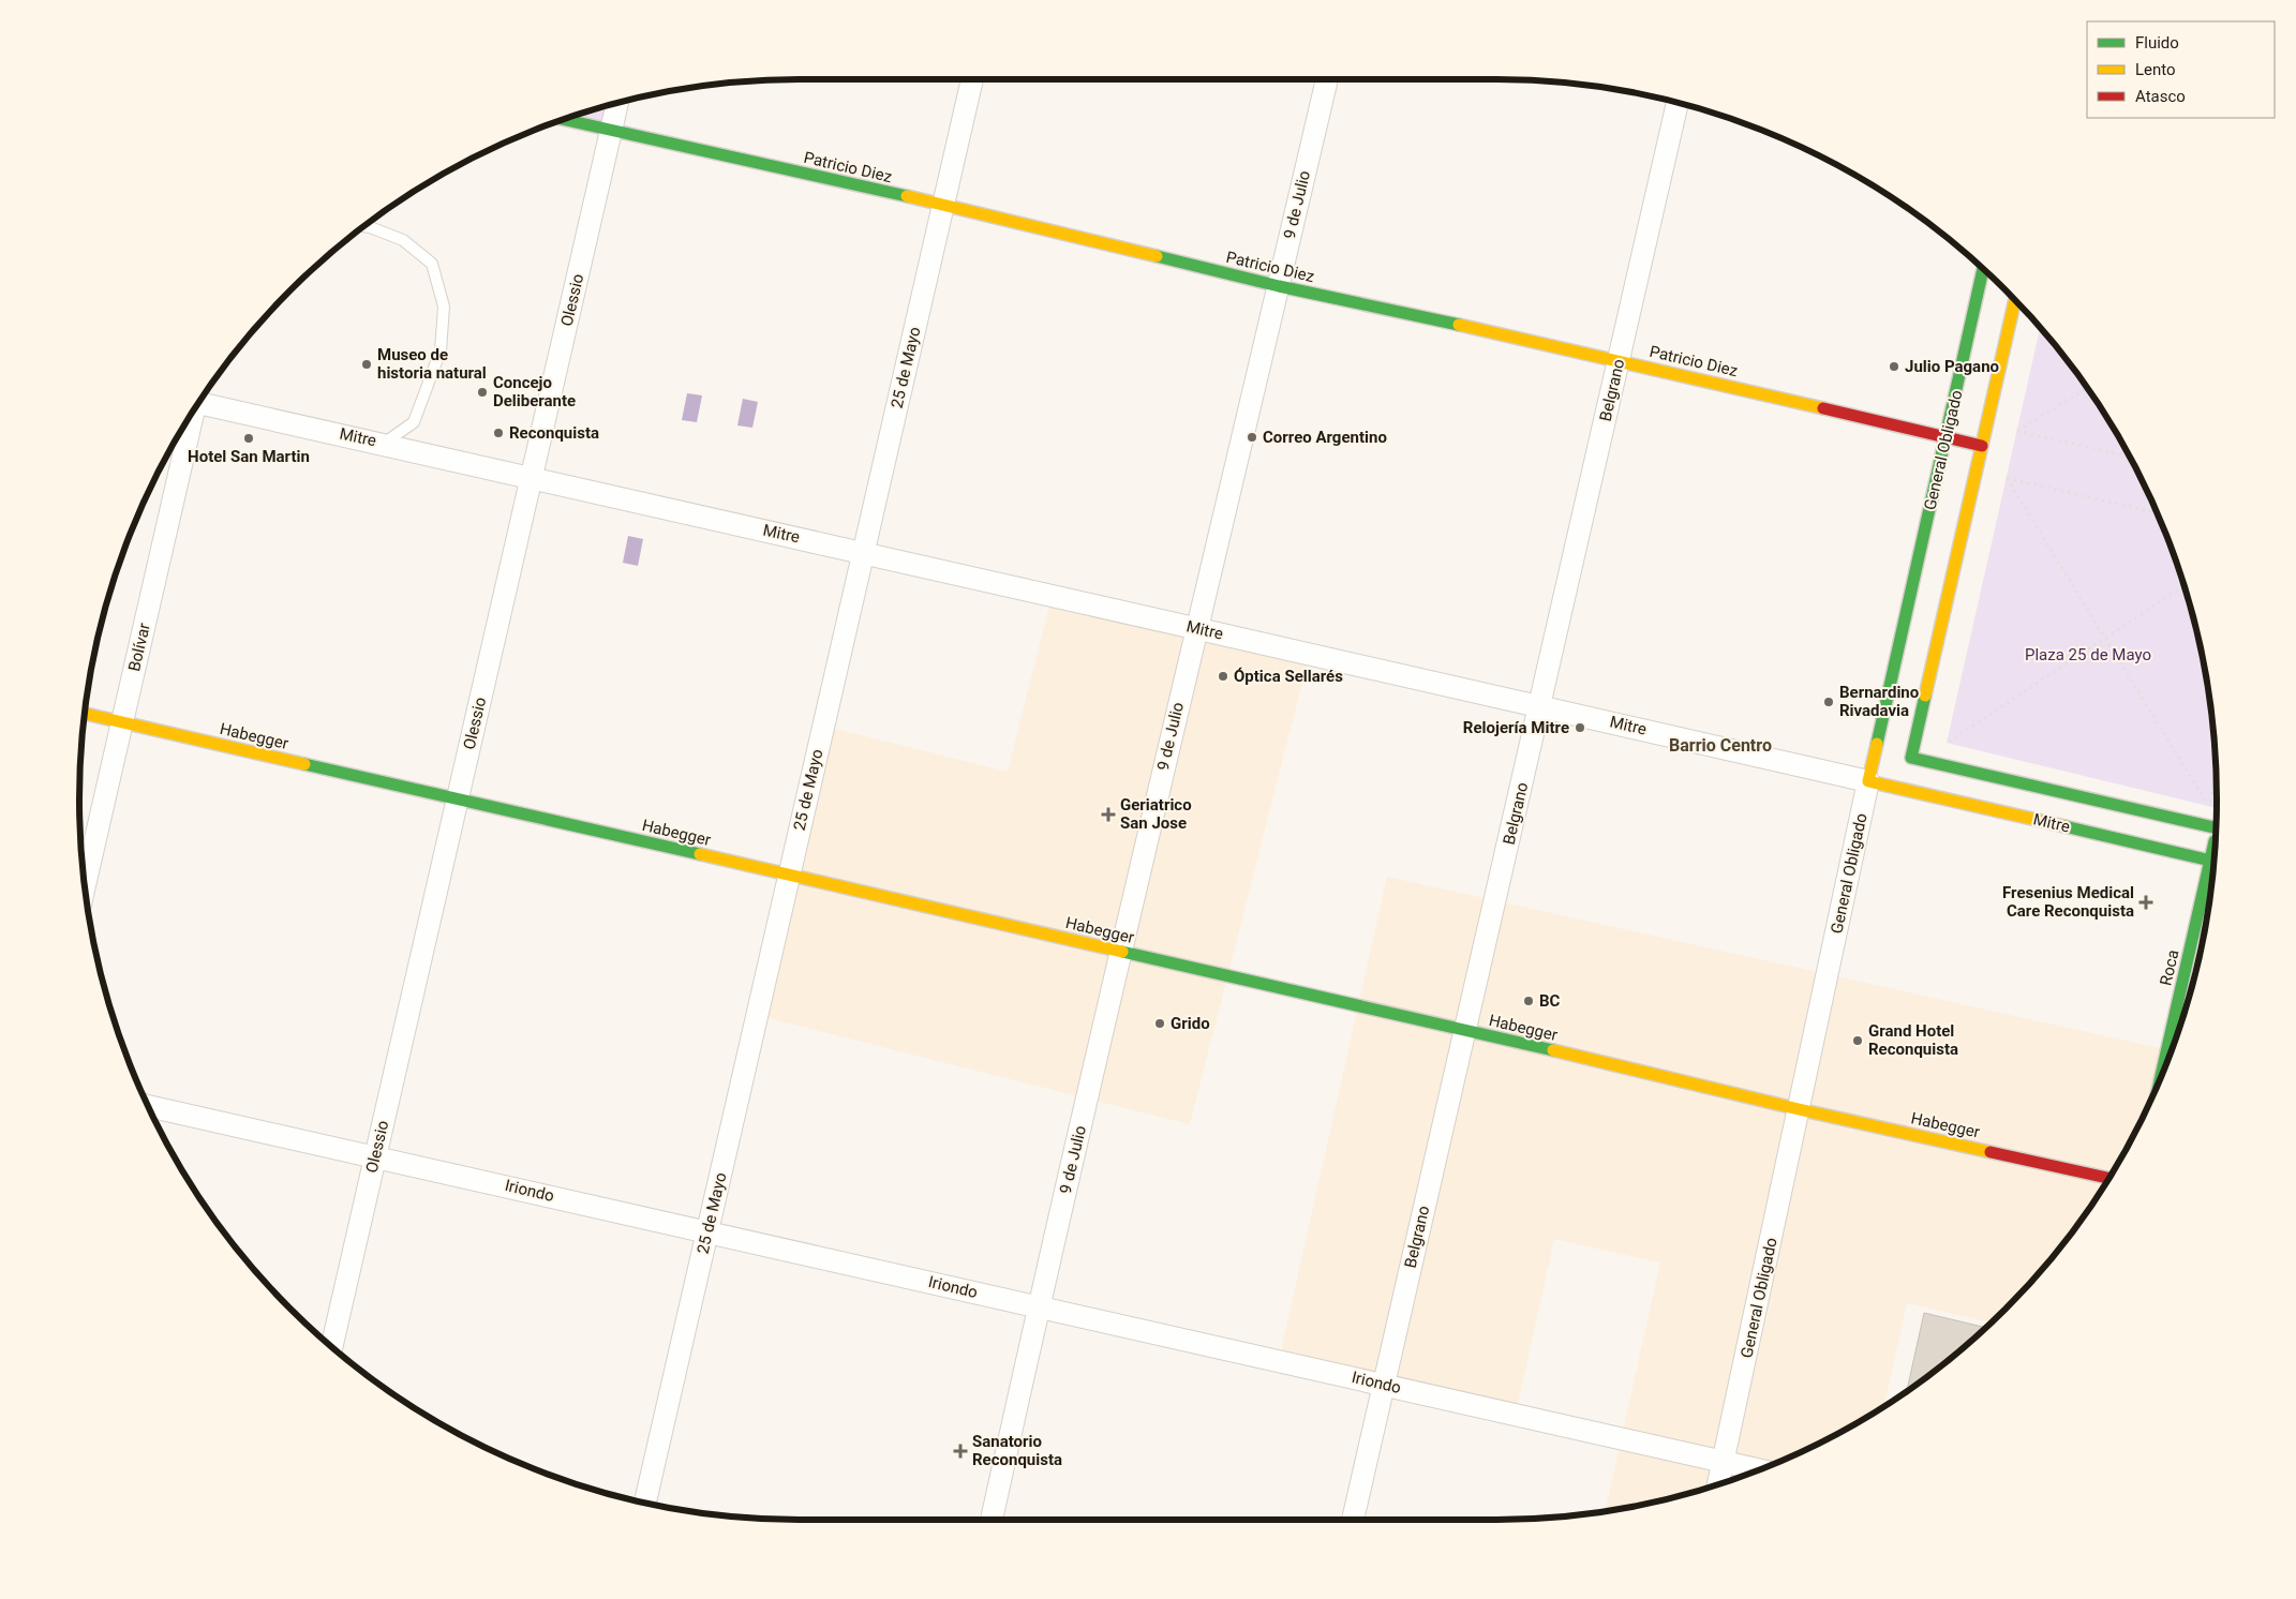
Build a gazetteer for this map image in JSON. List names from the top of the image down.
{
  "streets": {
    "main road": [
      "Patricio Diez",
      "Mitre",
      "General Obligado",
      "Habegger",
      "Roca"
    ],
    "street": [
      "9 de Julio",
      "Olessio",
      "25 de Mayo",
      "Belgrano",
      "Bolívar",
      "Iriondo"
    ]
  },
  "crossings": [
    ["Patricio Diez", "9 de Julio"],
    ["Patricio Diez", "Olessio"],
    ["Patricio Diez", "25 de Mayo"],
    ["Patricio Diez", "Belgrano"],
    ["Patricio Diez", "Mitre"],
    ["Patricio Diez", "General Obligado"],
    ["9 de Julio", "Mitre"],
    ["9 de Julio", "Habegger"],
    ["9 de Julio", "Iriondo"],
    ["Olessio", "Mitre"],
    ["Olessio", "Habegger"],
    ["Olessio", "Iriondo"],
    ["25 de Mayo", "Mitre"],
    ["25 de Mayo", "Habegger"],
    ["25 de Mayo", "Iriondo"],
    ["Belgrano", "Mitre"],
    ["Belgrano", "Habegger"],
    ["Belgrano", "Iriondo"],
    ["Mitre", "General Obligado"],
    ["General Obligado", "Habegger"],
    ["General Obligado", "Iriondo"],
    ["Bolívar", "Habegger"]
  ],
  "districts": ["Barrio Centro"],
  "parks": ["Plaza 25 de Mayo"],
  "places": {
    "other": [
      "Museo de historia natural",
      "Julio Pagano",
      "Concejo Deliberante",
      "Reconquista",
      "Correo Argentino",
      "Hotel San Martin",
      "Óptica Sellarés",
      "Bernardino Rivadavia",
      "Relojería Mitre",
      "BC",
      "Grido",
      "Grand Hotel Reconquista"
    ],
    "health": ["Geriatrico San Jose", "Fresenius Medical Care Reconquista", "Sanatorio Reconquista"]
  },
  "legend": ["Fluido", "Lento", "Atasco"]
}
